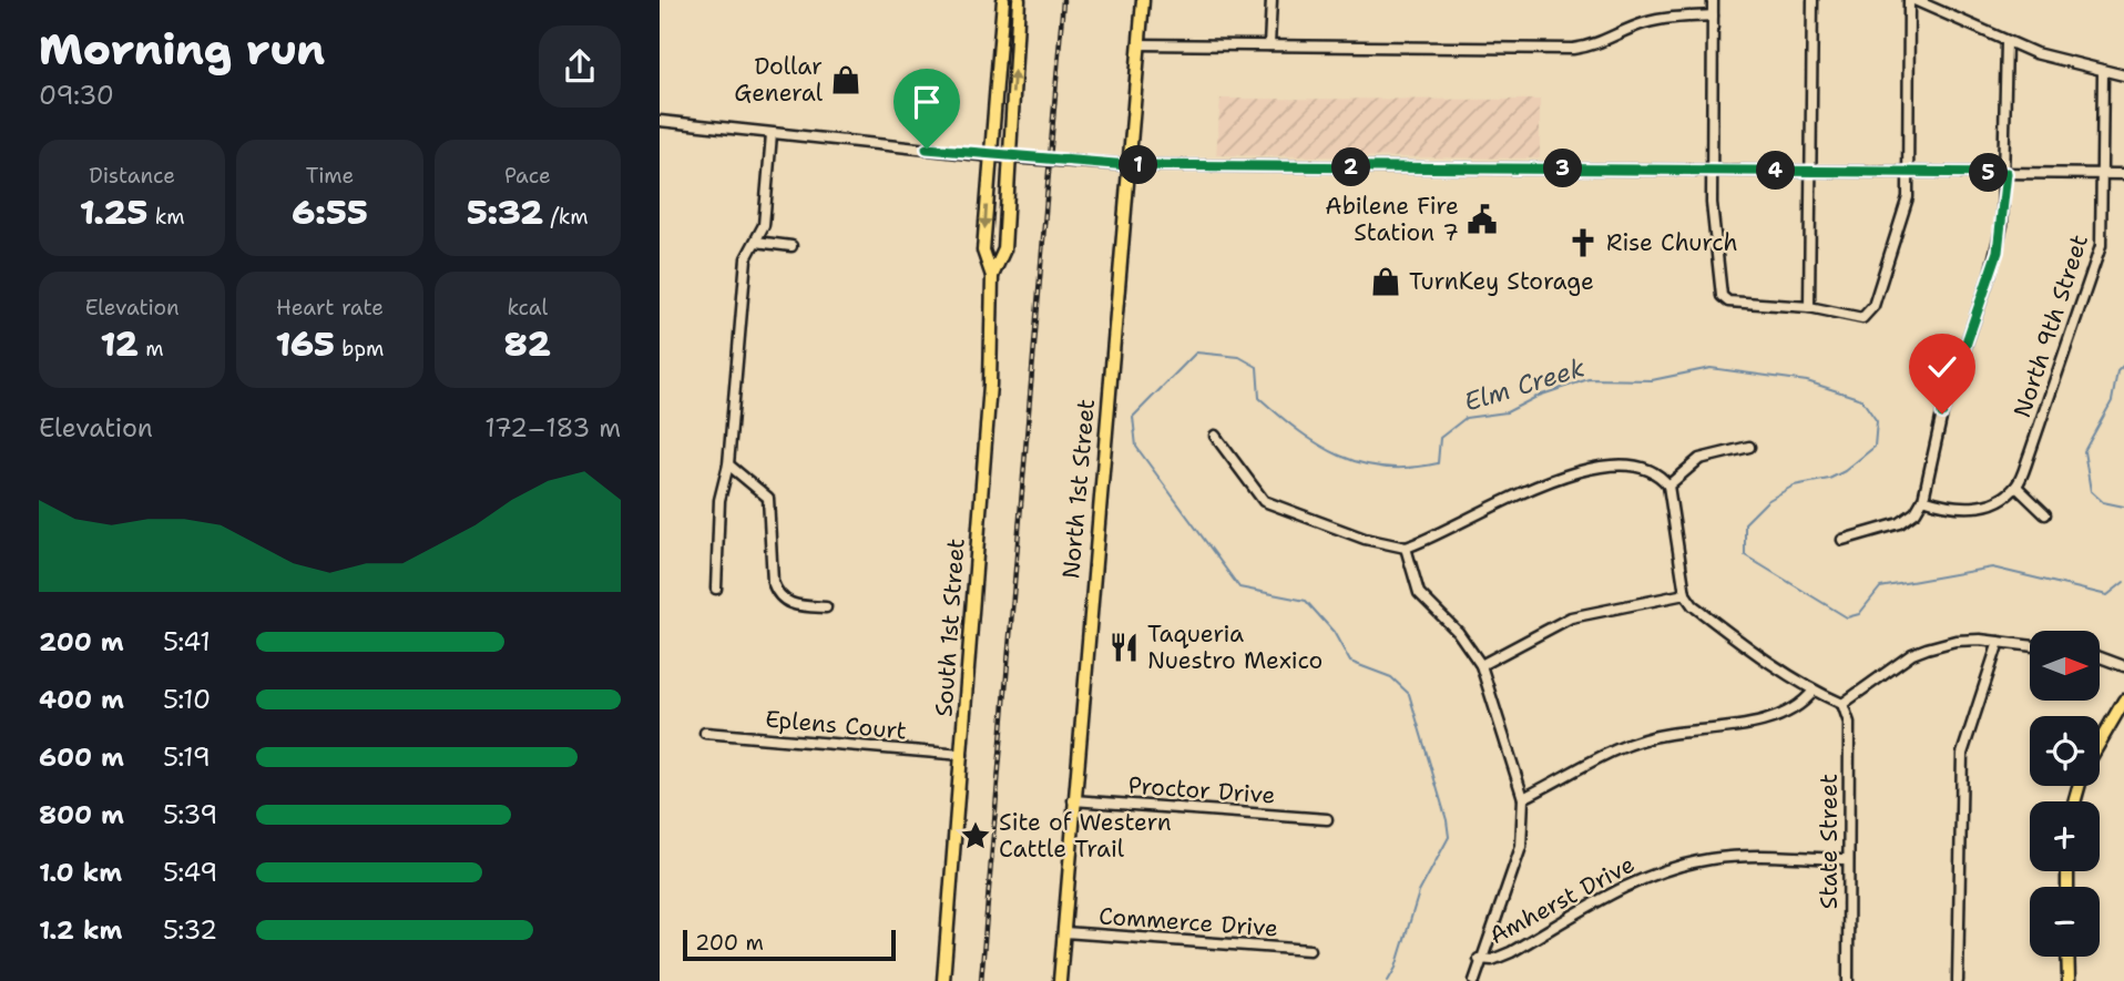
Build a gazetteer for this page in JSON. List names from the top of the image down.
{
  "streets": {
    "main road": ["North 1st Street", "South 1st Street"],
    "street": [
      "North 9th Street",
      "Eplens Court",
      "Proctor Drive",
      "State Street",
      "Amherst Drive",
      "Commerce Drive"
    ]
  },
  "crossings": [
    ["North 1st Street", "Proctor Drive"],
    ["North 1st Street", "Commerce Drive"],
    ["South 1st Street", "Eplens Court"],
    ["State Street", "Amherst Drive"]
  ],
  "water": ["Elm Creek"],
  "places": {
    "shop": ["Dollar General", "TurnKey Storage"],
    "public building": ["Abilene Fire Station 7"],
    "church": ["Rise Church"],
    "restaurant": ["Taqueria Nuestro Mexico"],
    "place": ["Site of Western Cattle Trail"]
  },
  "scale_bar": "200 m",
  "north": "right",
  "page": {
    "heading": ["Morning run", "09:30"],
    "stats": [
      ["Distance", "1.25 km"],
      ["Time", "6:55"],
      ["Pace", "5:32 /km"],
      ["Elevation", "12 m"],
      ["Heart rate", "165 bpm"],
      ["kcal", "82"]
    ],
    "pins": [
      "1",
      "2",
      "3",
      "4",
      "5"
    ],
    "chart": ["Elevation", "172–183 m"],
    "list": [
      {
        "name": "200 m",
        "note": "5:41"
      },
      {
        "name": "400 m",
        "note": "5:10"
      },
      {
        "name": "600 m",
        "note": "5:19"
      },
      {
        "name": "800 m",
        "note": "5:39"
      },
      {
        "name": "1.0 km",
        "note": "5:49"
      },
      {
        "name": "1.2 km",
        "note": "5:32"
      }
    ],
    "map_buttons": ["+", "−"],
    "scale": "200 m"
  }
}
